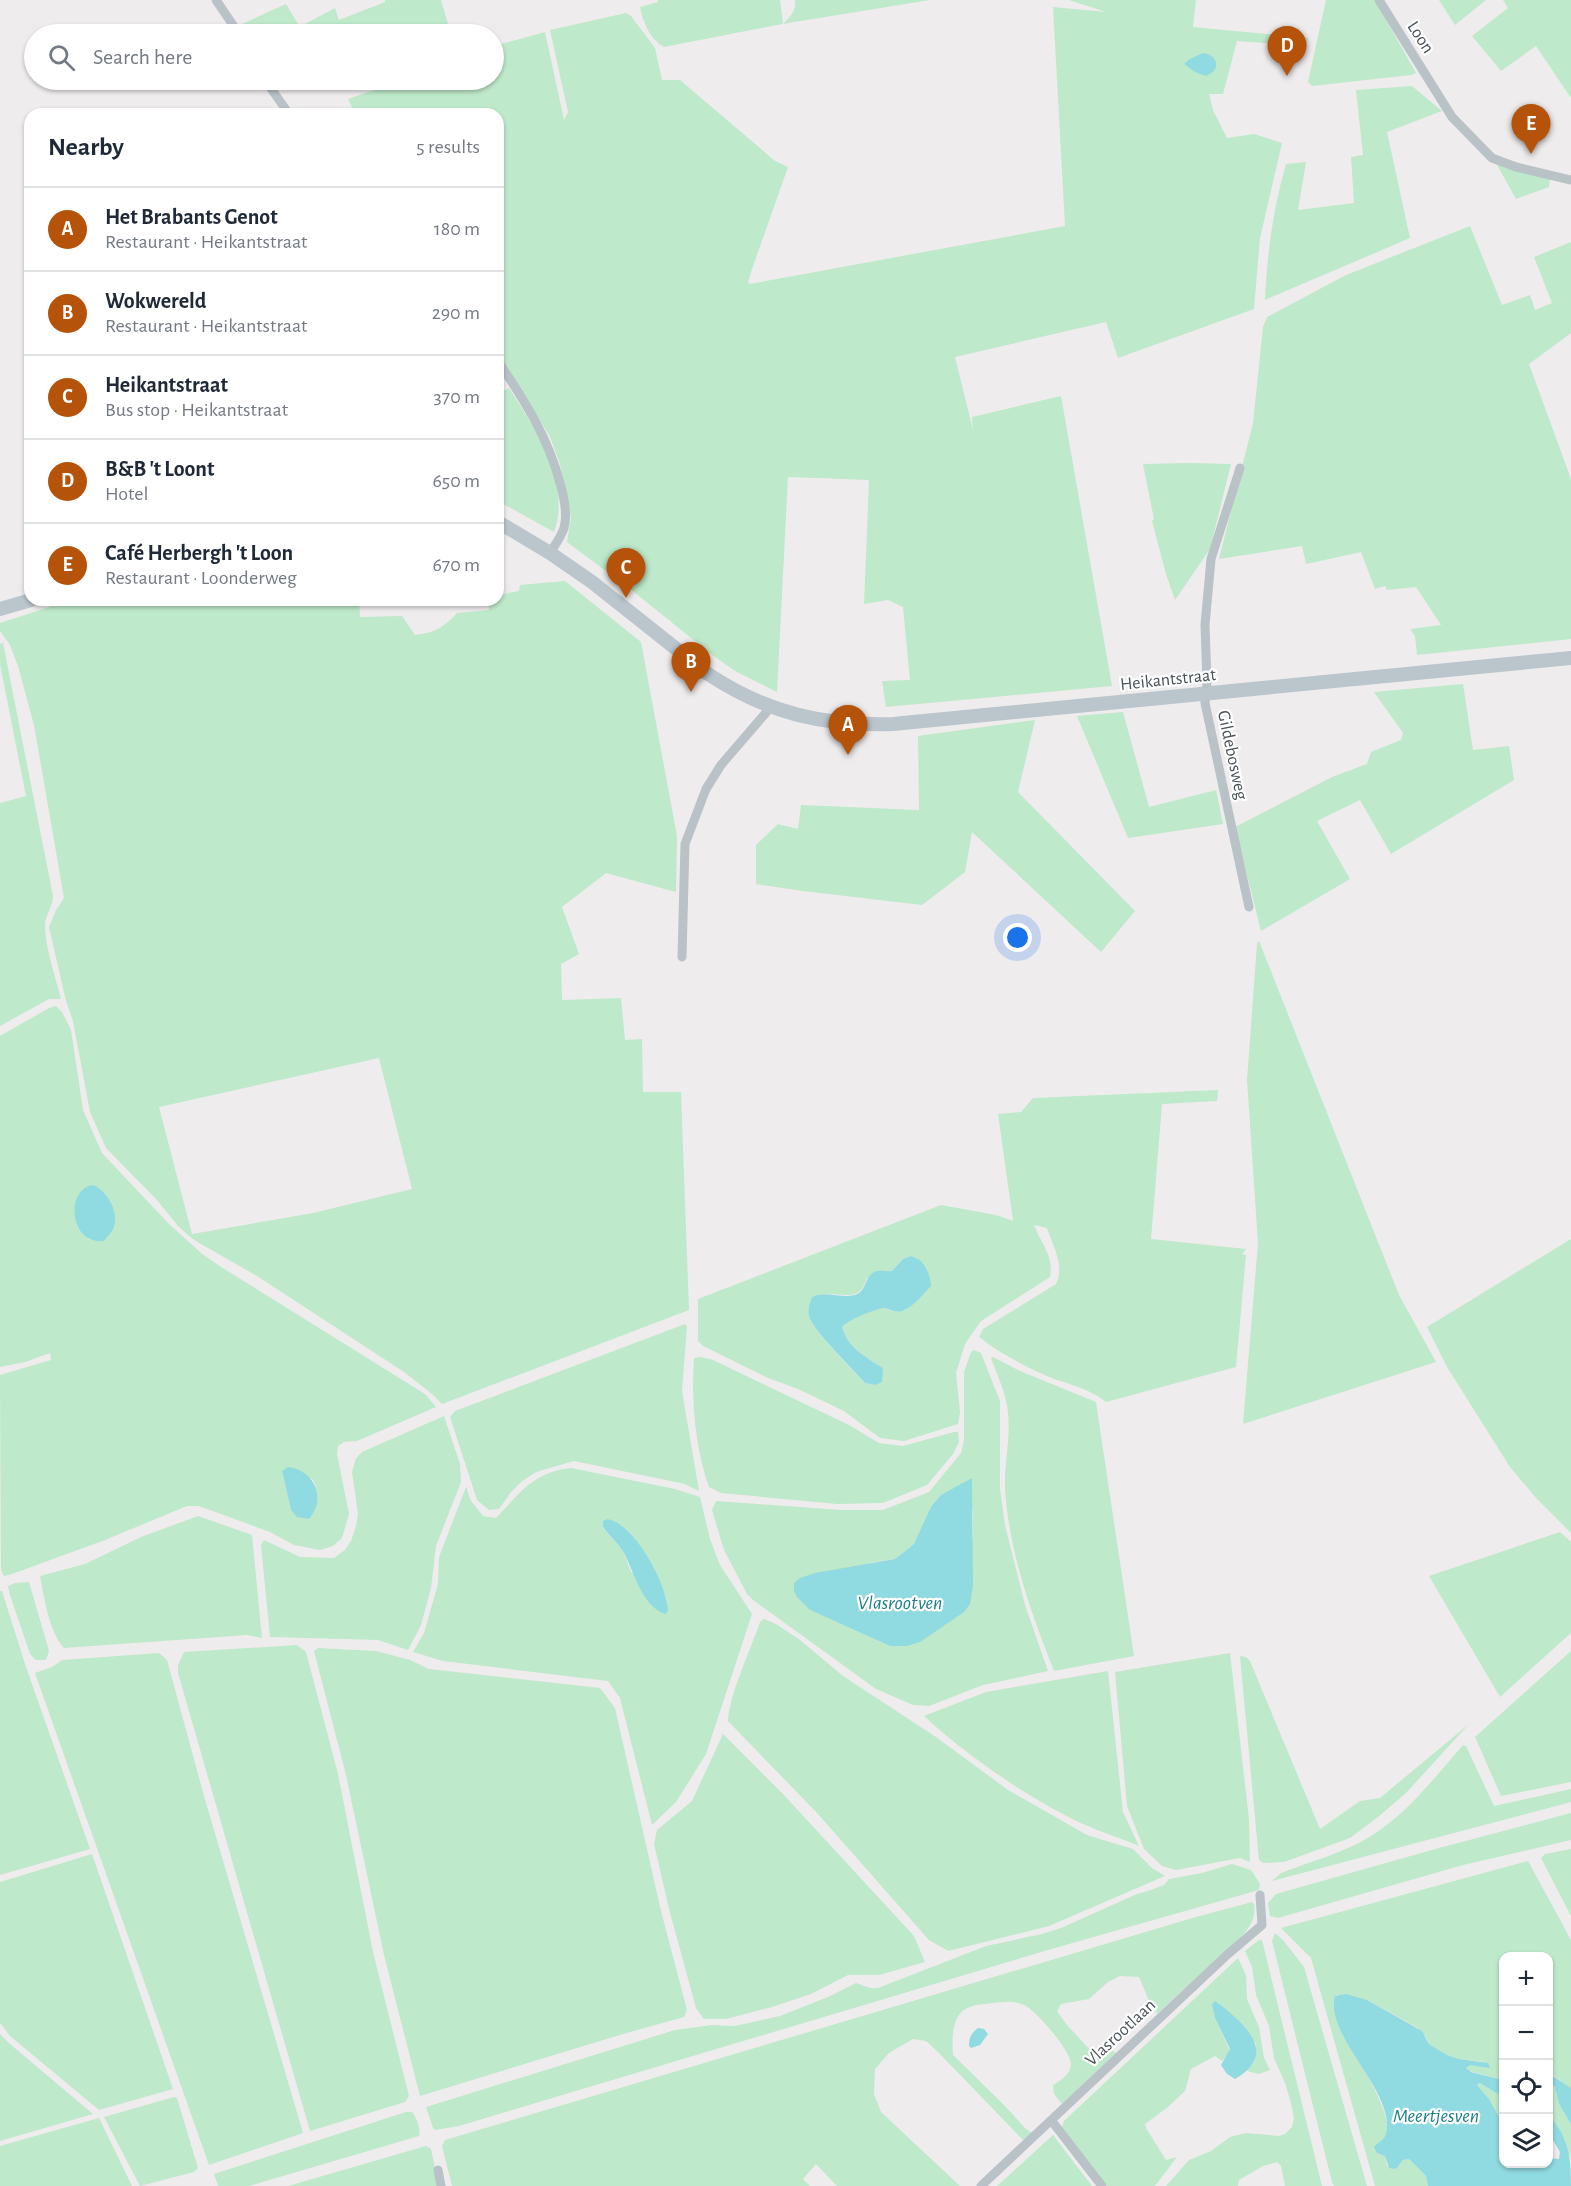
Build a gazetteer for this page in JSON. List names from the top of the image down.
{
  "streets": {
    "street": [
      "Loon",
      "Heikantstraat",
      "Gildebosweg",
      "Vlasrootlaan"
    ]
  },
  "crossings": [
    ["Heikantstraat", "Gildebosweg"]
  ],
  "water": ["Vlasrootven", "Meertjesven"],
  "page": {
    "search": "Search here",
    "pins": [
      "D",
      "E",
      "C",
      "B",
      "A"
    ],
    "heading": ["Nearby", "5 results"],
    "list": [
      {
        "mark": "A",
        "name": "Het Brabants Genot",
        "note": "Restaurant · Heikantstraat",
        "value": "180 m"
      },
      {
        "mark": "B",
        "name": "Wokwereld",
        "note": "Restaurant · Heikantstraat",
        "value": "290 m"
      },
      {
        "mark": "C",
        "name": "Heikantstraat",
        "note": "Bus stop · Heikantstraat",
        "value": "370 m"
      },
      {
        "mark": "D",
        "name": "B&B 't Loont",
        "note": "Hotel",
        "value": "650 m"
      },
      {
        "mark": "E",
        "name": "Café Herbergh 't Loon",
        "note": "Restaurant · Loonderweg",
        "value": "670 m"
      }
    ],
    "map_buttons": ["+", "−"]
  }
}
